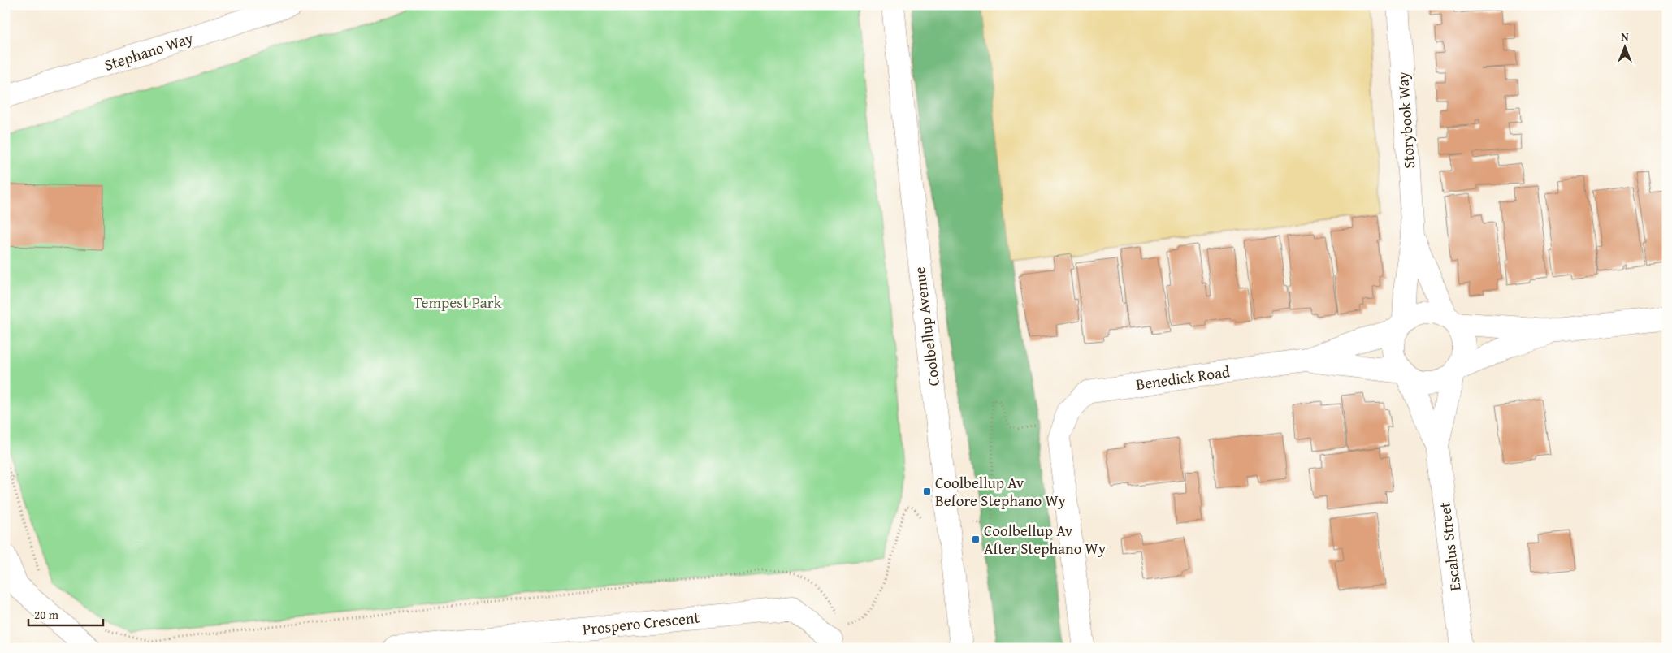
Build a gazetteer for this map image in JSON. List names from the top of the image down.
{
  "streets": {
    "street": [
      "Stephano Way",
      "Storybook Way",
      "Coolbellup Avenue",
      "Benedick Road",
      "Escalus Street",
      "Prospero Crescent"
    ]
  },
  "parks": ["Tempest Park"],
  "places": {
    "transit": ["Coolbellup Av Before Stephano Wy", "Coolbellup Av After Stephano Wy"]
  },
  "scale_bar": "20 m",
  "north": "top"
}
